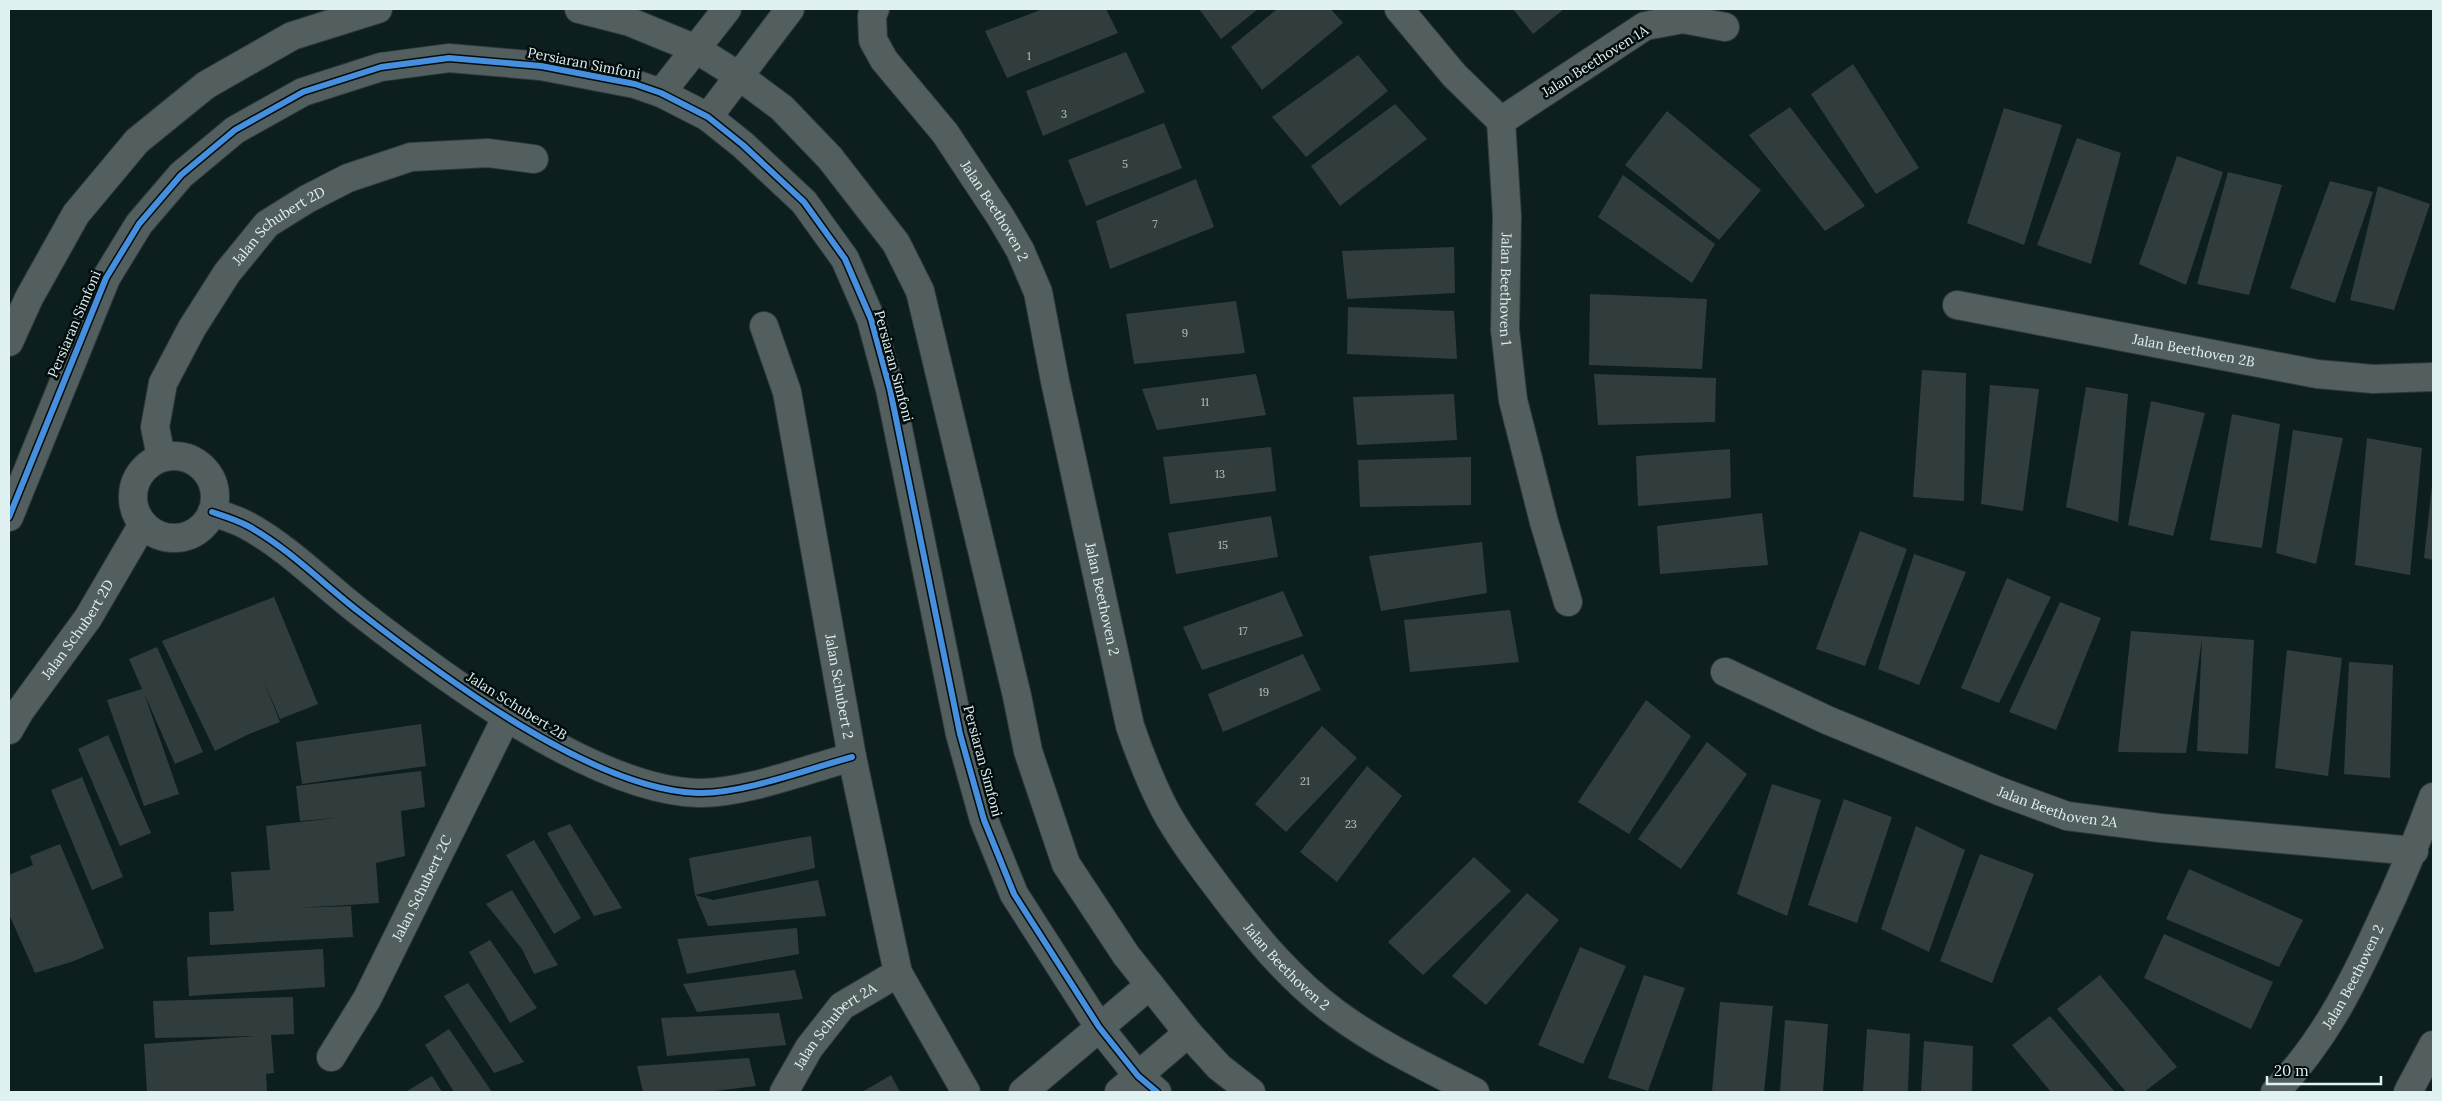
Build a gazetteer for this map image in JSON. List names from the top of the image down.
{
  "streets": {
    "street": [
      "Jalan Beethoven 1A",
      "Persiaran Simfoni",
      "Jalan Beethoven 2",
      "Jalan Schubert 2D",
      "Jalan Beethoven 1",
      "Jalan Beethoven 2B",
      "Jalan Schubert 2",
      "Jalan Schubert 2B",
      "Jalan Beethoven 2A",
      "Jalan Schubert 2C",
      "Jalan Schubert 2A"
    ]
  },
  "crossings": [
    ["Jalan Beethoven 1A", "Jalan Beethoven 1"],
    ["Jalan Beethoven 2", "Jalan Beethoven 2A"],
    ["Jalan Schubert 2D", "Jalan Schubert 2B"],
    ["Jalan Schubert 2", "Jalan Schubert 2B"],
    ["Jalan Schubert 2", "Jalan Schubert 2A"],
    ["Jalan Schubert 2B", "Jalan Schubert 2C"]
  ],
  "house_numbers": [
    "1",
    "3",
    "5",
    "7",
    "9",
    "11",
    "13",
    "15",
    "17",
    "19",
    "21",
    "23"
  ],
  "scale_bar": "20 m"
}
